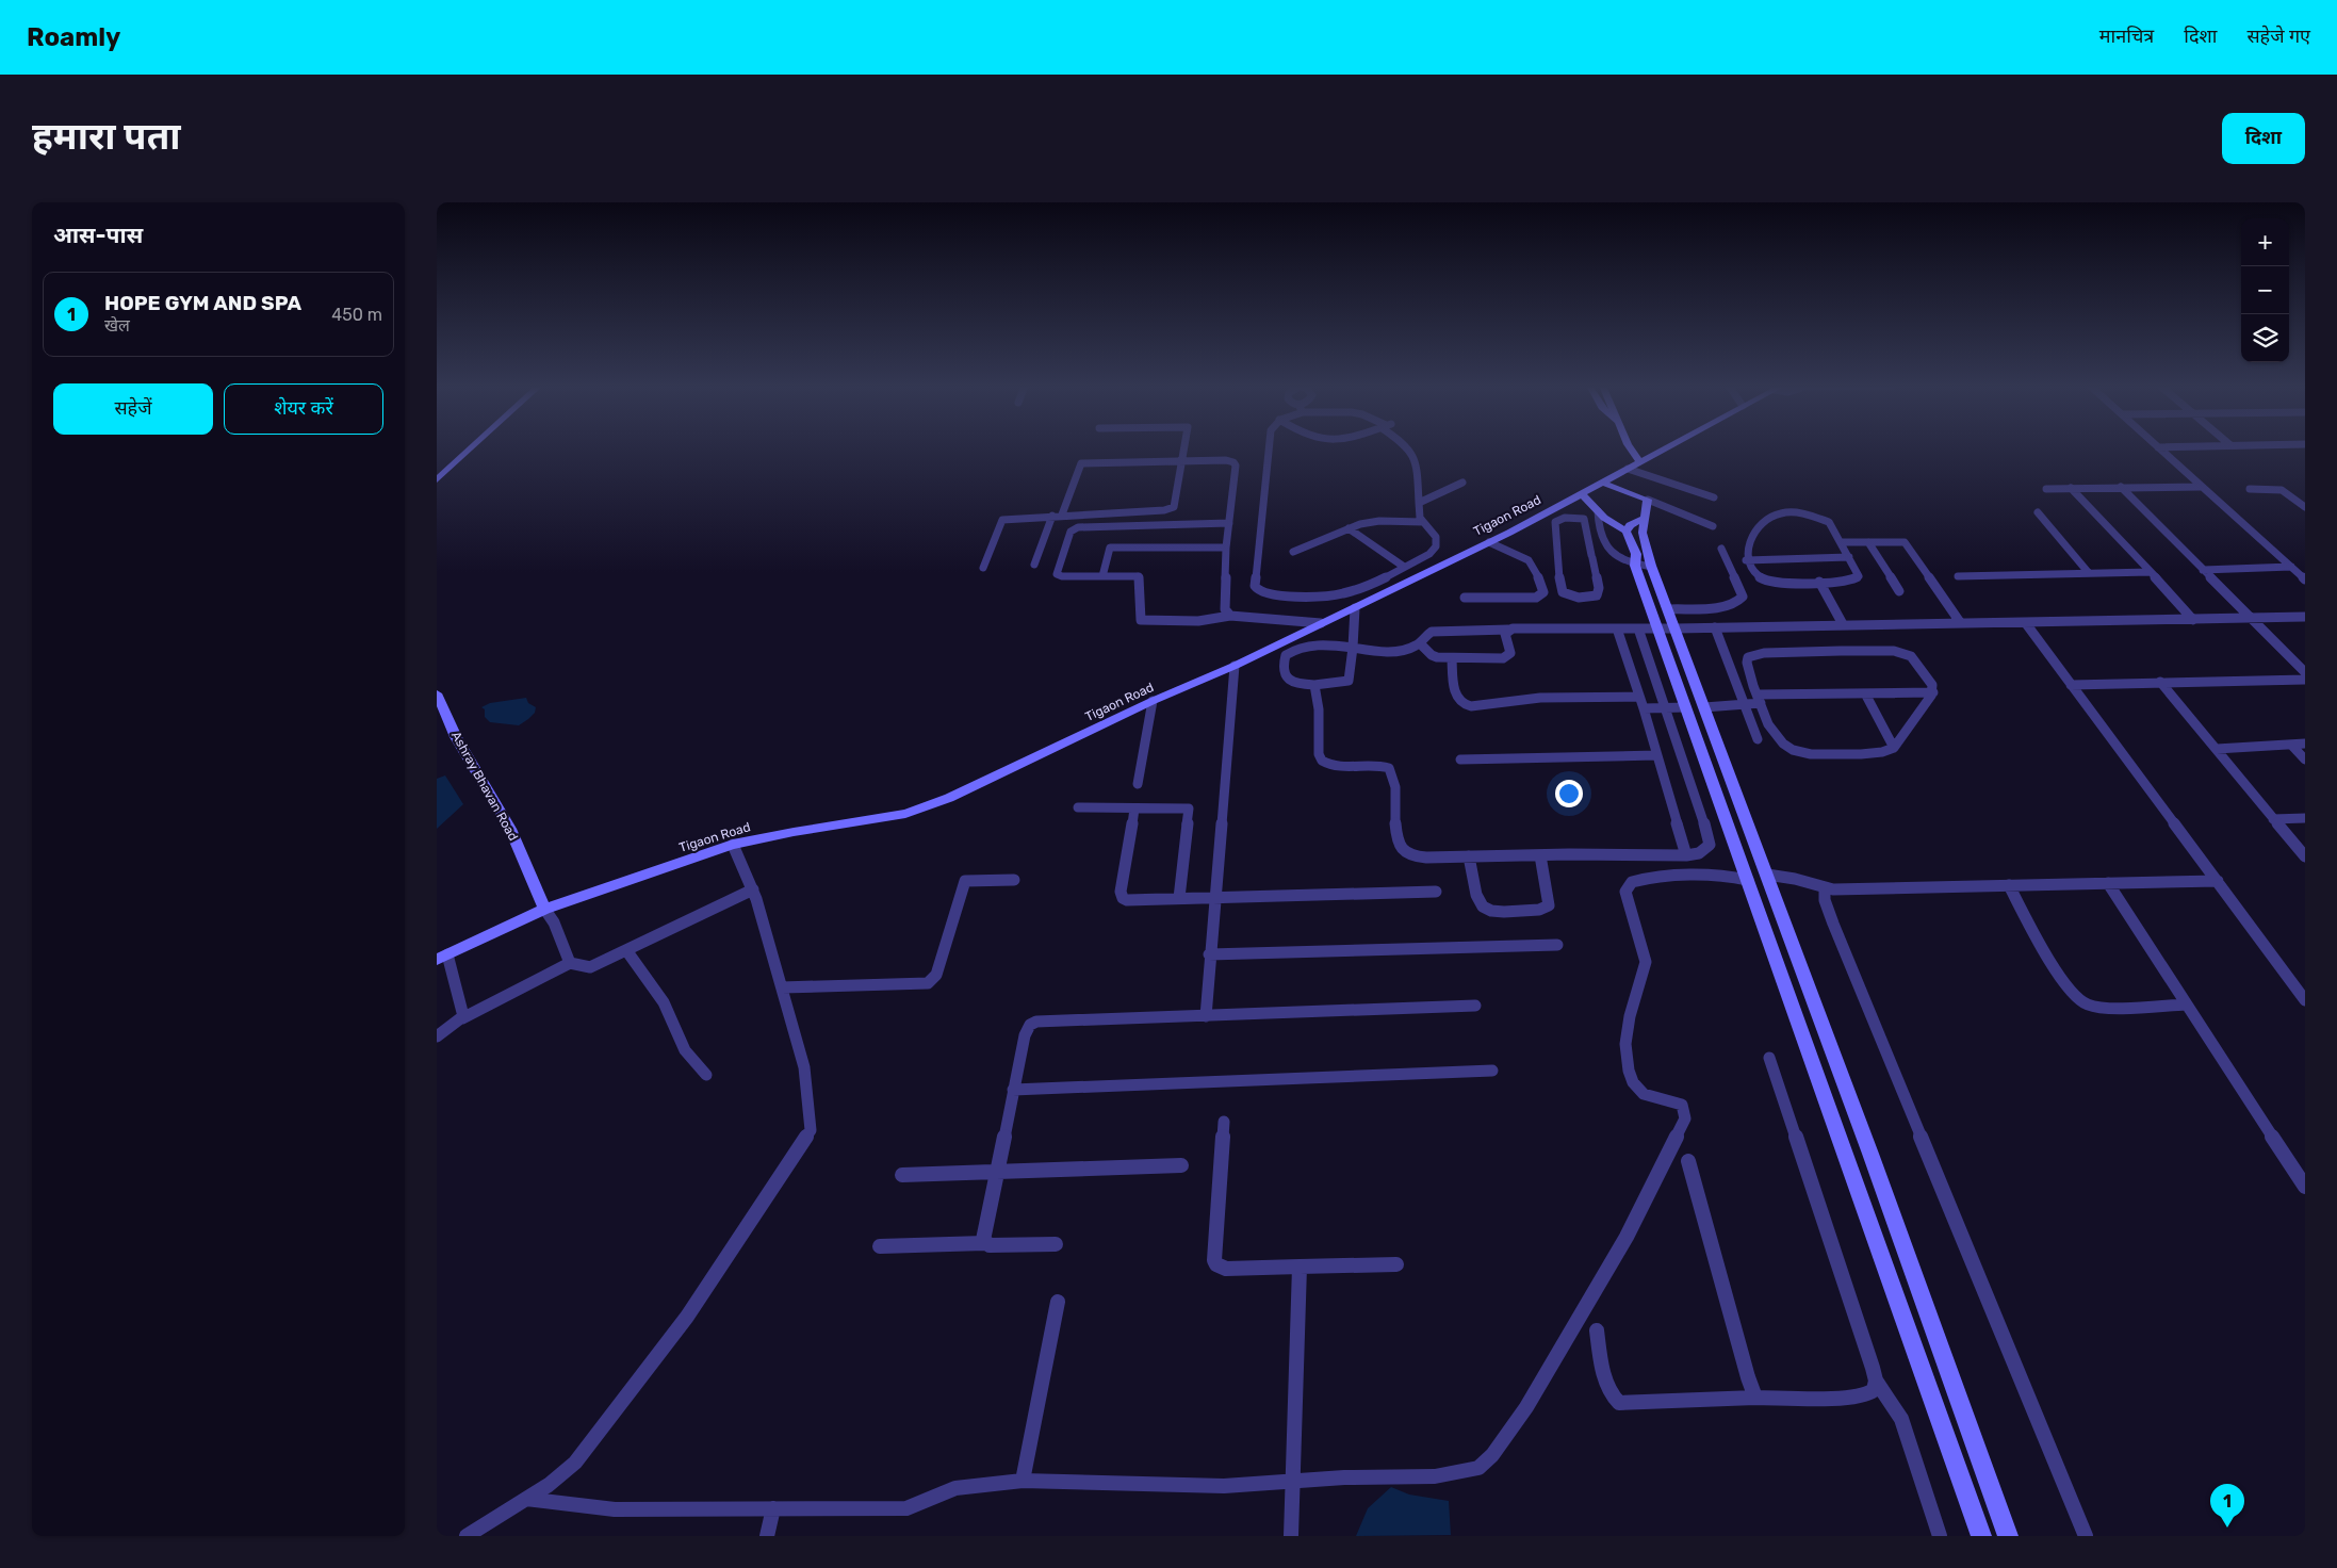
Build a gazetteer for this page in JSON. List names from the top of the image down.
{
  "streets": {
    "street": ["Tigaon Road", "Ashray Bhavan Road"]
  },
  "crossings": [
    ["Tigaon Road", "Ashray Bhavan Road"]
  ],
  "page": {
    "header": "Roamly",
    "nav": ["मानचित्र", "दिशा", "सहेजे गए"],
    "buttons": [
      "दिशा",
      ["सहेजें", "शेयर करें"]
    ],
    "title": "हमारा पता",
    "heading": "आस-पास",
    "map_buttons": ["+", "−"],
    "list": [
      {
        "mark": "1",
        "name": "HOPE GYM AND SPA",
        "note": "खेल",
        "value": "450 m"
      }
    ],
    "pins": "1"
  }
}
